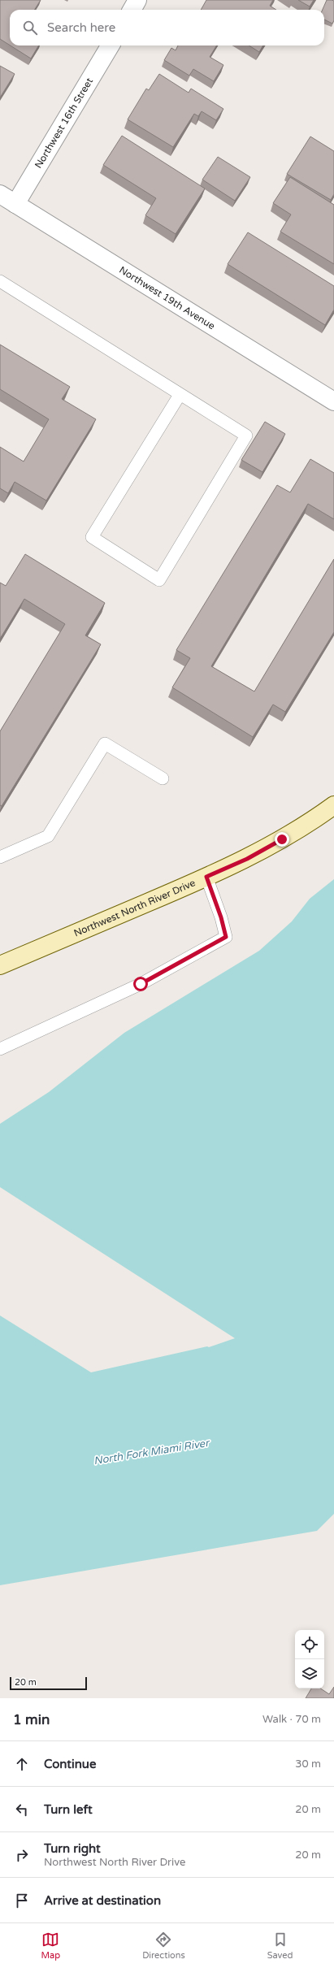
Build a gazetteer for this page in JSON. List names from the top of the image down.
{
  "streets": {
    "street": ["Northwest 16th Street", "Northwest 19th Avenue", "Northwest North River Drive"]
  },
  "crossings": [
    ["Northwest 16th Street", "Northwest 19th Avenue"]
  ],
  "water": ["North Fork Miami River"],
  "scale_bar": "20 m",
  "page": {
    "search": "Search here",
    "scale": "20 m",
    "heading": ["1 min", "Walk · 70 m"],
    "list": [
      ["Continue", "30 m"],
      ["Turn left", "20 m"],
      ["Turn right", "Northwest North River Drive", "20 m"],
      "Arrive at destination"
    ],
    "nav": ["Map", "Directions", "Saved"]
  }
}
